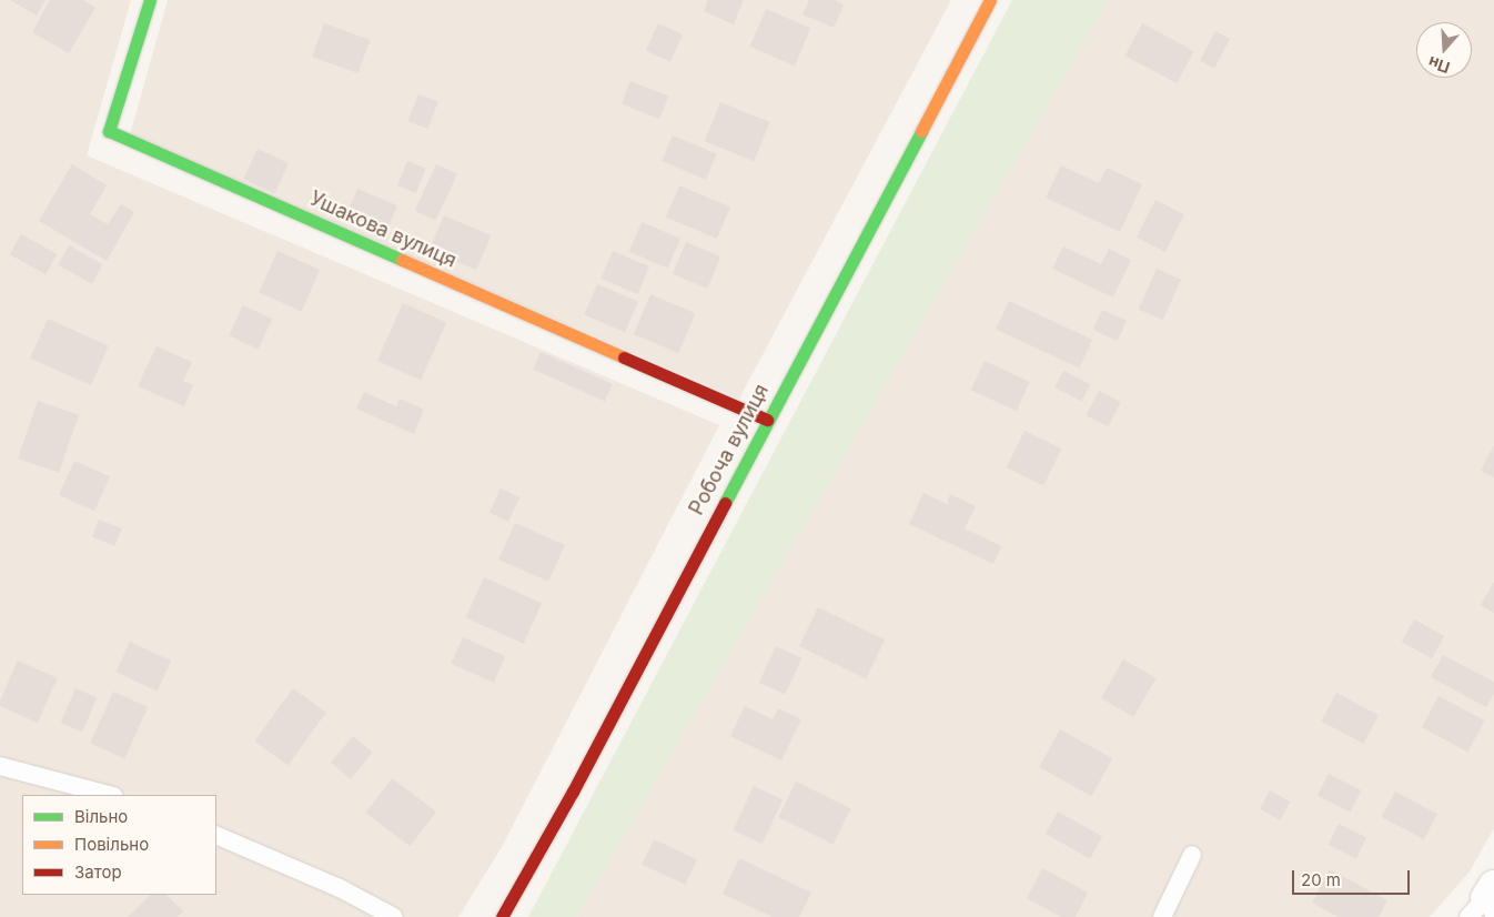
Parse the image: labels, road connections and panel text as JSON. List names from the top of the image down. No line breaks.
{"streets":{"street":["Ушакова вулиця","Робоча вулиця"]},"crossings":[["Ушакова вулиця","Робоча вулиця"]],"legend":["Вільно","Повільно","Затор"],"scale_bar":"20 m","north":"bottom"}
